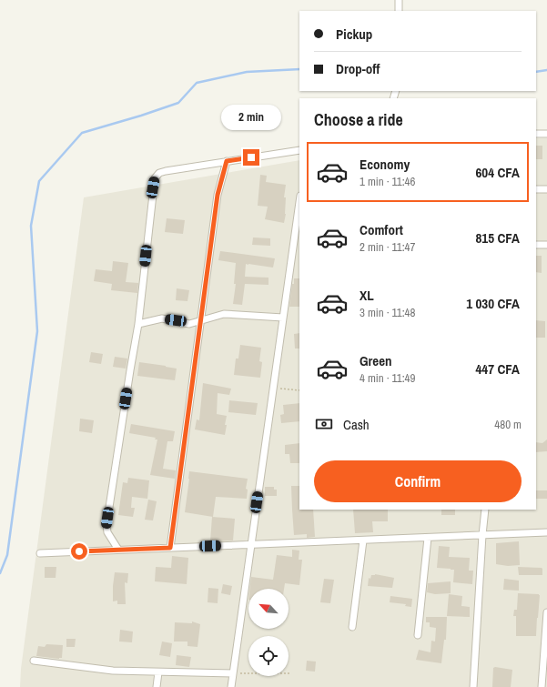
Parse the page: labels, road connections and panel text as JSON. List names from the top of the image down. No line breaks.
{"north":"top left","page":{"banner":["Pickup","Drop-off"],"heading":"Choose a ride","bubble":"2 min","list":[{"name":"Economy","note":"1 min · 11:46","value":"604 CFA"},{"name":"Comfort","note":"2 min · 11:47","value":"815 CFA"},{"name":"XL","note":"3 min · 11:48","value":"1 030 CFA"},{"name":"Green","note":"4 min · 11:49","value":"447 CFA"}],"pay":["Cash","480 m"],"buttons":"Confirm"}}
